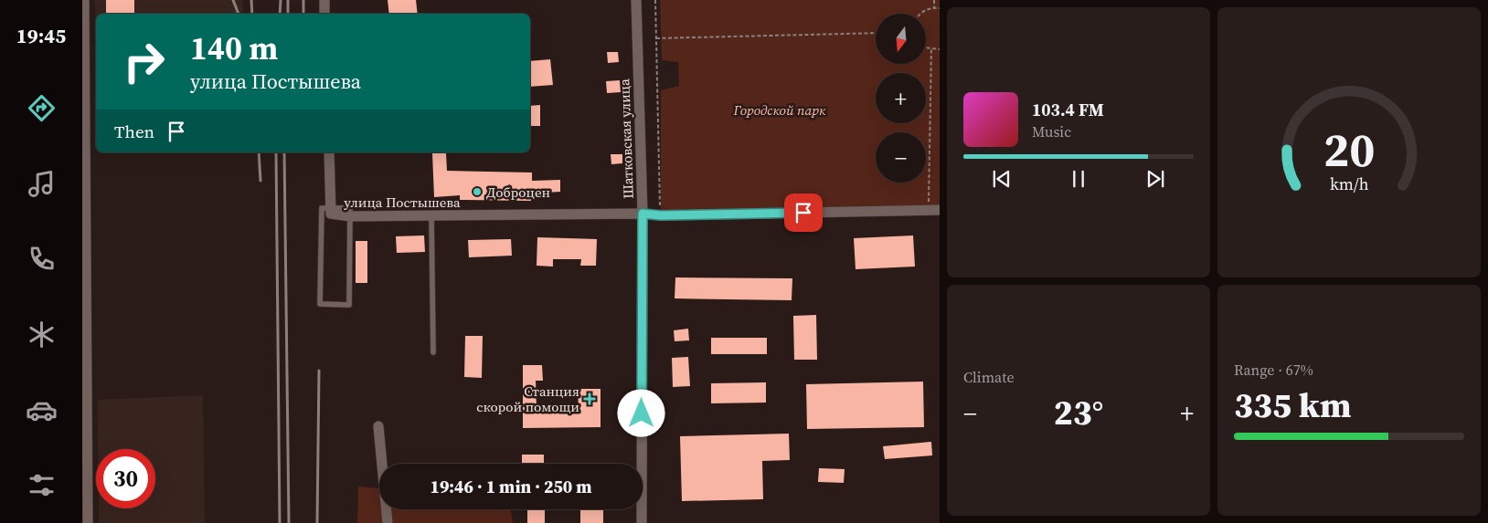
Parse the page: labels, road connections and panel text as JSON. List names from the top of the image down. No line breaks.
{"streets":{"street":["Шатковская улица","улица Постышева"]},"crossings":[["Шатковская улица","улица Постышева"]],"parks":["Городской парк"],"places":{"other":["Доброцен"],"health":["Станция скорой помощи"]},"north":"bottom","page":{"tabs":"19:45","map_buttons":["+","−"],"turn":["140 m","улица Постышева"],"song":["103.4 FM","Music"],"then":"Then","tile":["Climate",["Range · 67%","335 km"]],"heat":["−","23°","+"],"limit":"30","trip":"19:46 · 1 min · 250 m","gauge":["20","km/h"]}}
